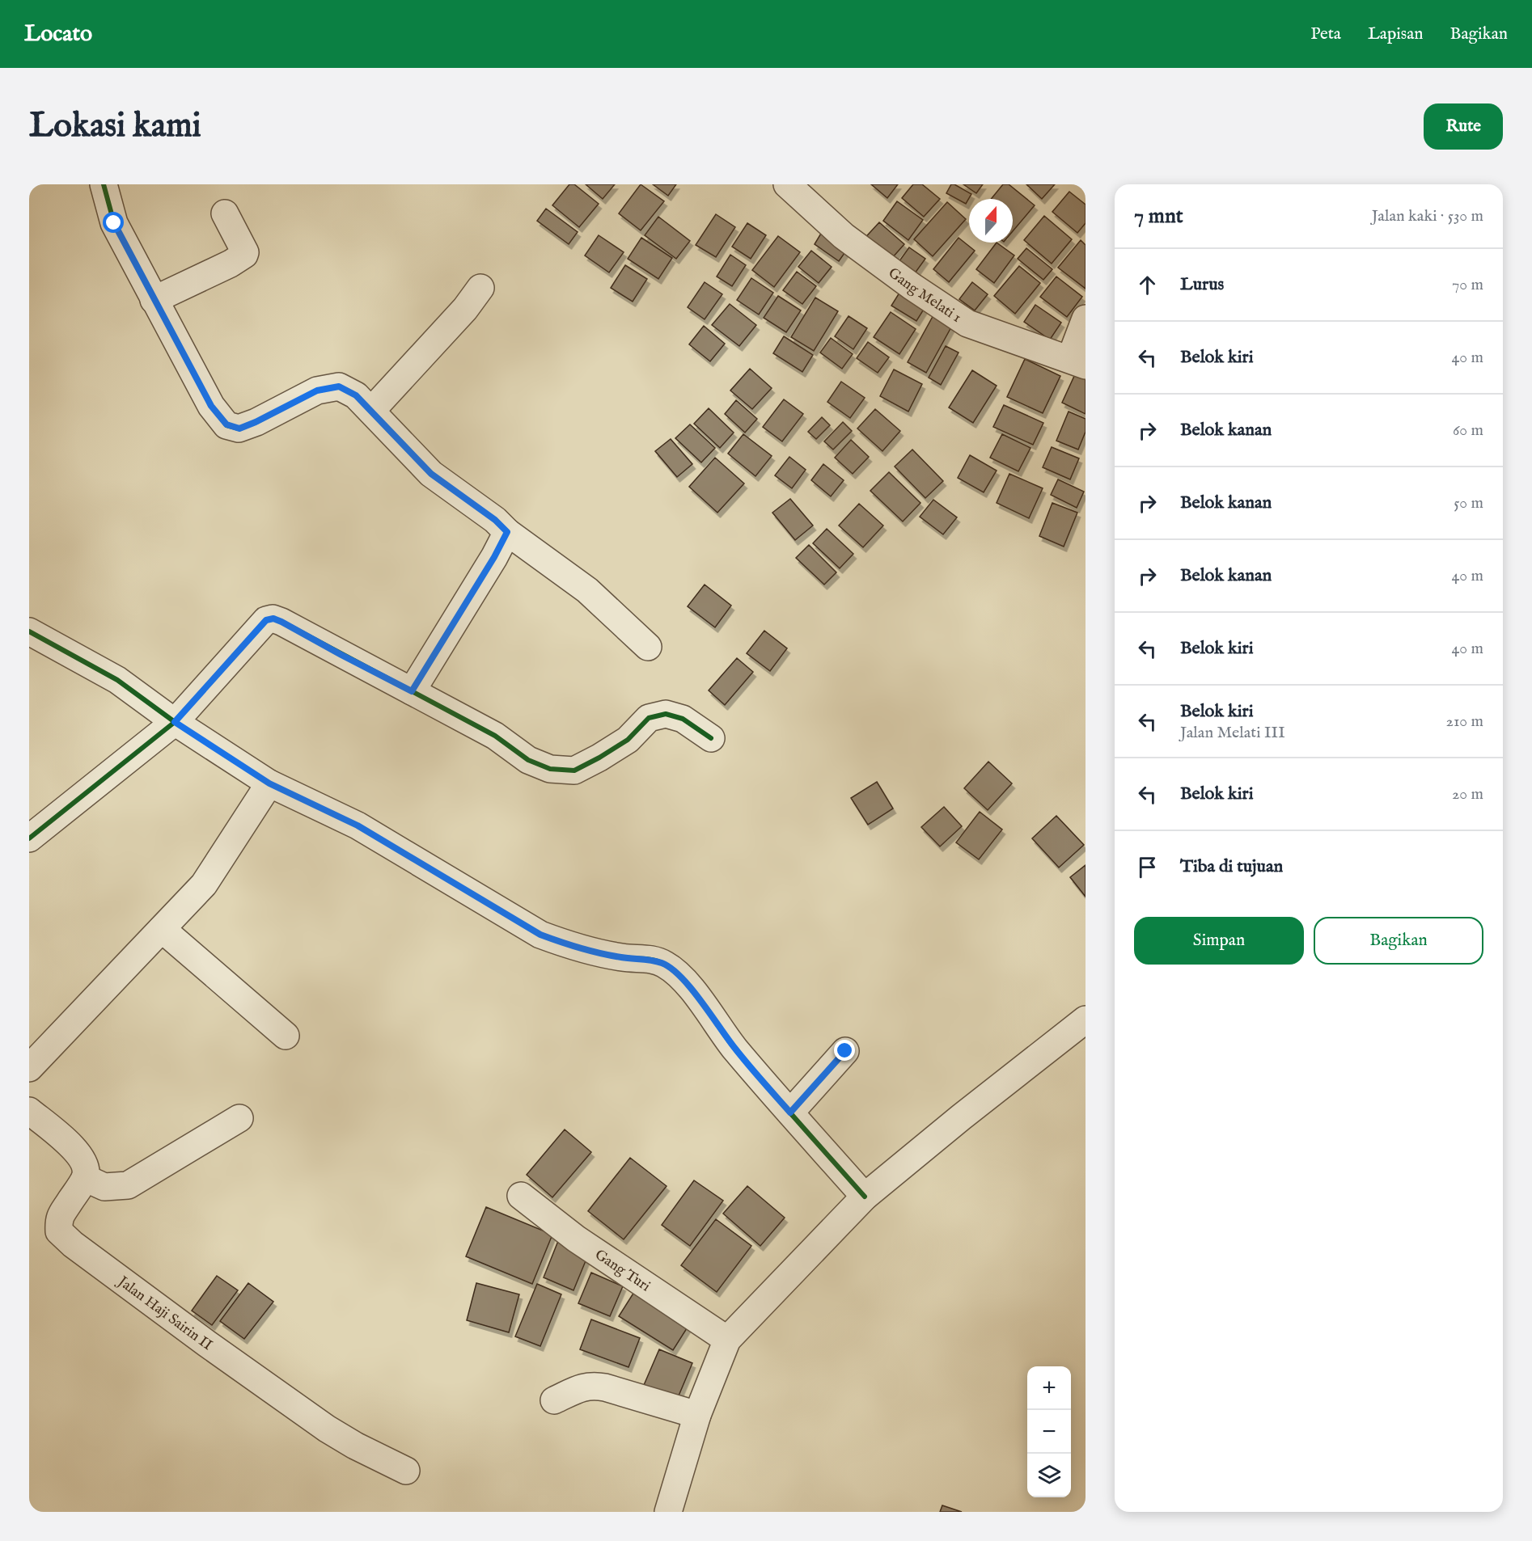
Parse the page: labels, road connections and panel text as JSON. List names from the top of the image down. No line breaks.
{"streets":{"street":["Gang Melati 1","Gang Turi","Jalan Haji Sairin II"]},"north":"top","page":{"header":"Locato","nav":["Peta","Lapisan","Bagikan"],"buttons":["Rute",["Simpan","Bagikan"]],"title":"Lokasi kami","heading":["7 mnt","Jalan kaki · 530 m"],"list":[["Lurus","70 m"],["Belok kiri","40 m"],["Belok kanan","60 m"],["Belok kanan","50 m"],["Belok kanan","40 m"],["Belok kiri","40 m"],["Belok kiri","Jalan Melati III","210 m"],["Belok kiri","20 m"],"Tiba di tujuan"],"map_buttons":["+","−"]}}
